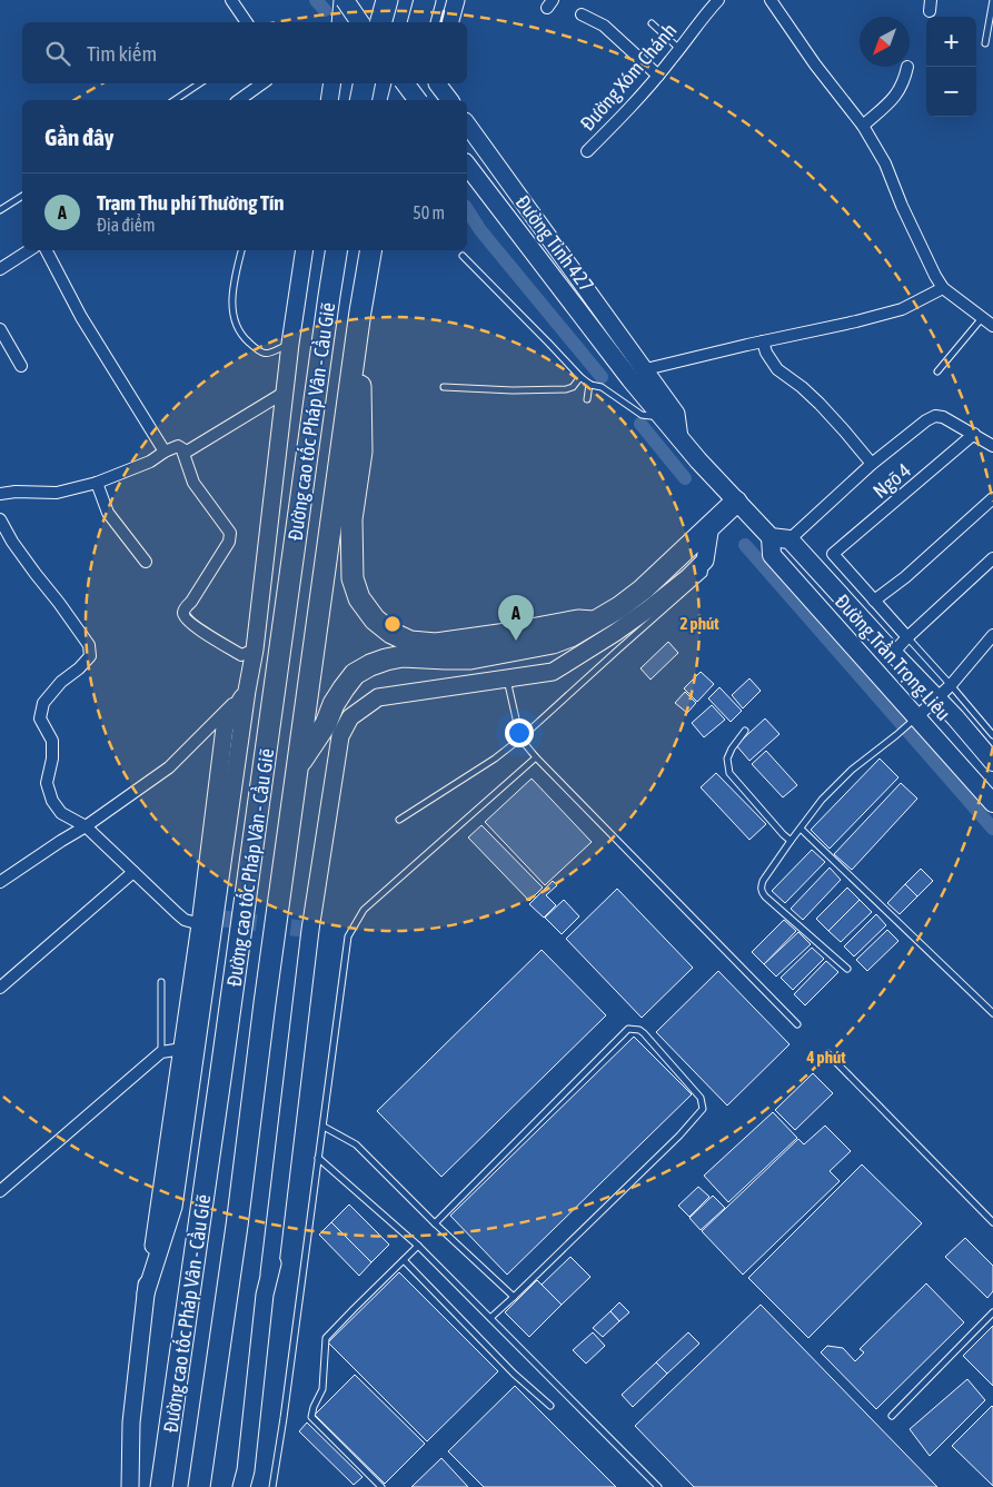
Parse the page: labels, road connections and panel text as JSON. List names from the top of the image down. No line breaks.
{"streets":{"highway":["Đường cao tốc Pháp Vân - Cầu Giẽ"],"main road":["Đường Tỉnh 427","Đường Trần Trọng Liêu"],"street":["Đường Xóm Chánh","Ngõ 4"]},"crossings":[["Đường Tỉnh 427","Đường Trần Trọng Liêu"]],"north":"bottom left","page":{"map_buttons":["+","−"],"search":"Tìm kiếm","heading":"Gần đây","list":[{"mark":"A","name":"Trạm Thu phí Thường Tín","note":"Địa điểm","value":"50 m"}],"pins":"A"},"rings":["2 phút","4 phút"]}
